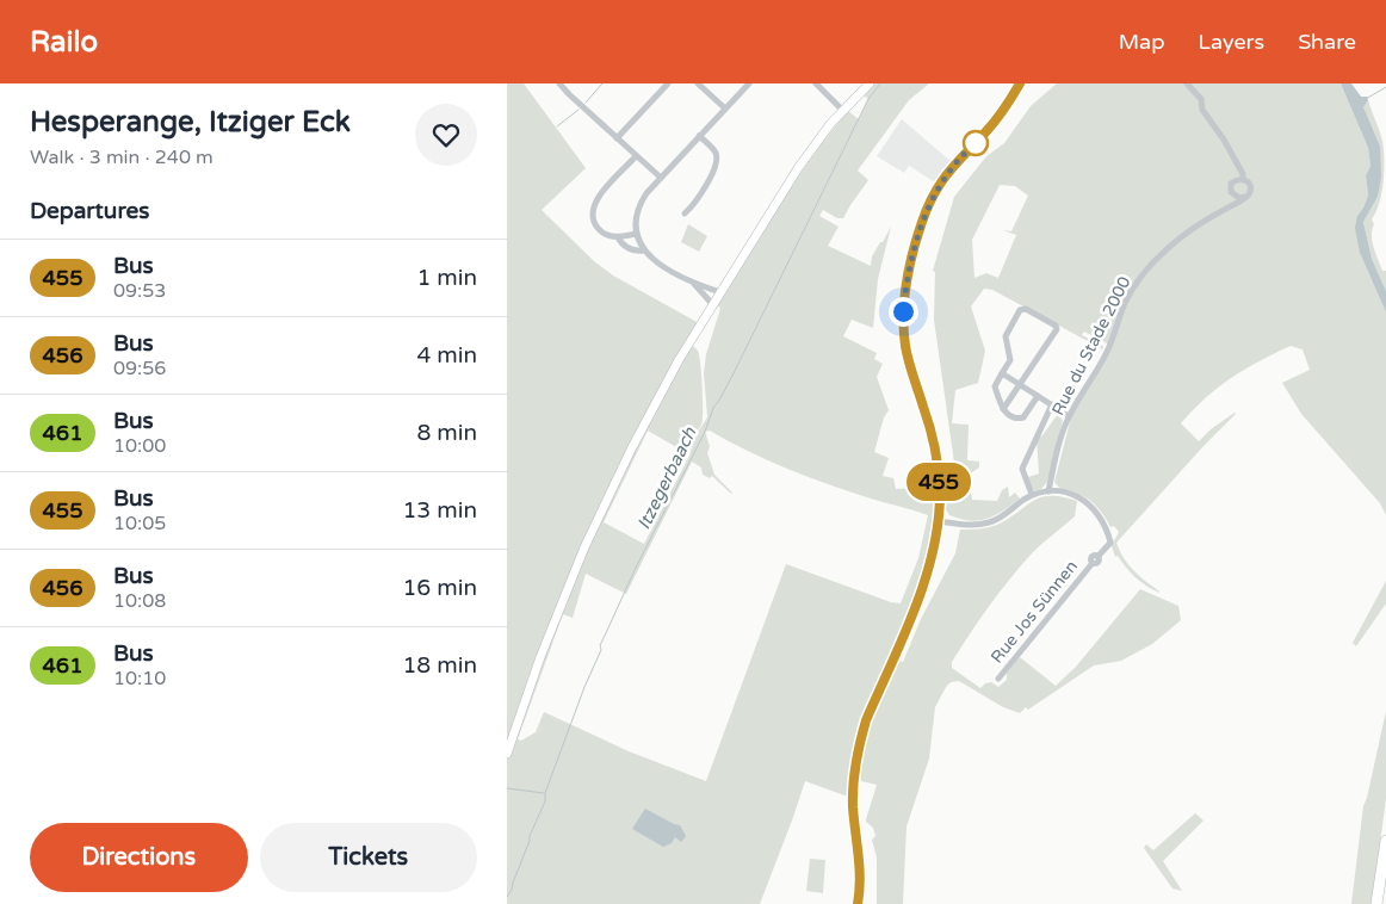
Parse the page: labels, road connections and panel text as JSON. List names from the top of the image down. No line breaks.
{"streets":{"street":["Rue du Stade 2000","Rue Jos Sünnen"]},"crossings":[["Rue du Stade 2000","Rue Jos Sünnen"]],"water":["Itzegerbaach"],"lines":["bus line 455"],"page":{"header":"Railo","nav":["Map","Layers","Share"],"heading":[["Hesperange, Itziger Eck","Walk · 3 min · 240 m"],"Departures"],"on_map":"455","list":[{"mark":"455","name":"Bus","note":"09:53","value":"1 min"},{"mark":"456","name":"Bus","note":"09:56","value":"4 min"},{"mark":"461","name":"Bus","note":"10:00","value":"8 min"},{"mark":"455","name":"Bus","note":"10:05","value":"13 min"},{"mark":"456","name":"Bus","note":"10:08","value":"16 min"},{"mark":"461","name":"Bus","note":"10:10","value":"18 min"}],"buttons":["Directions","Tickets"]}}
